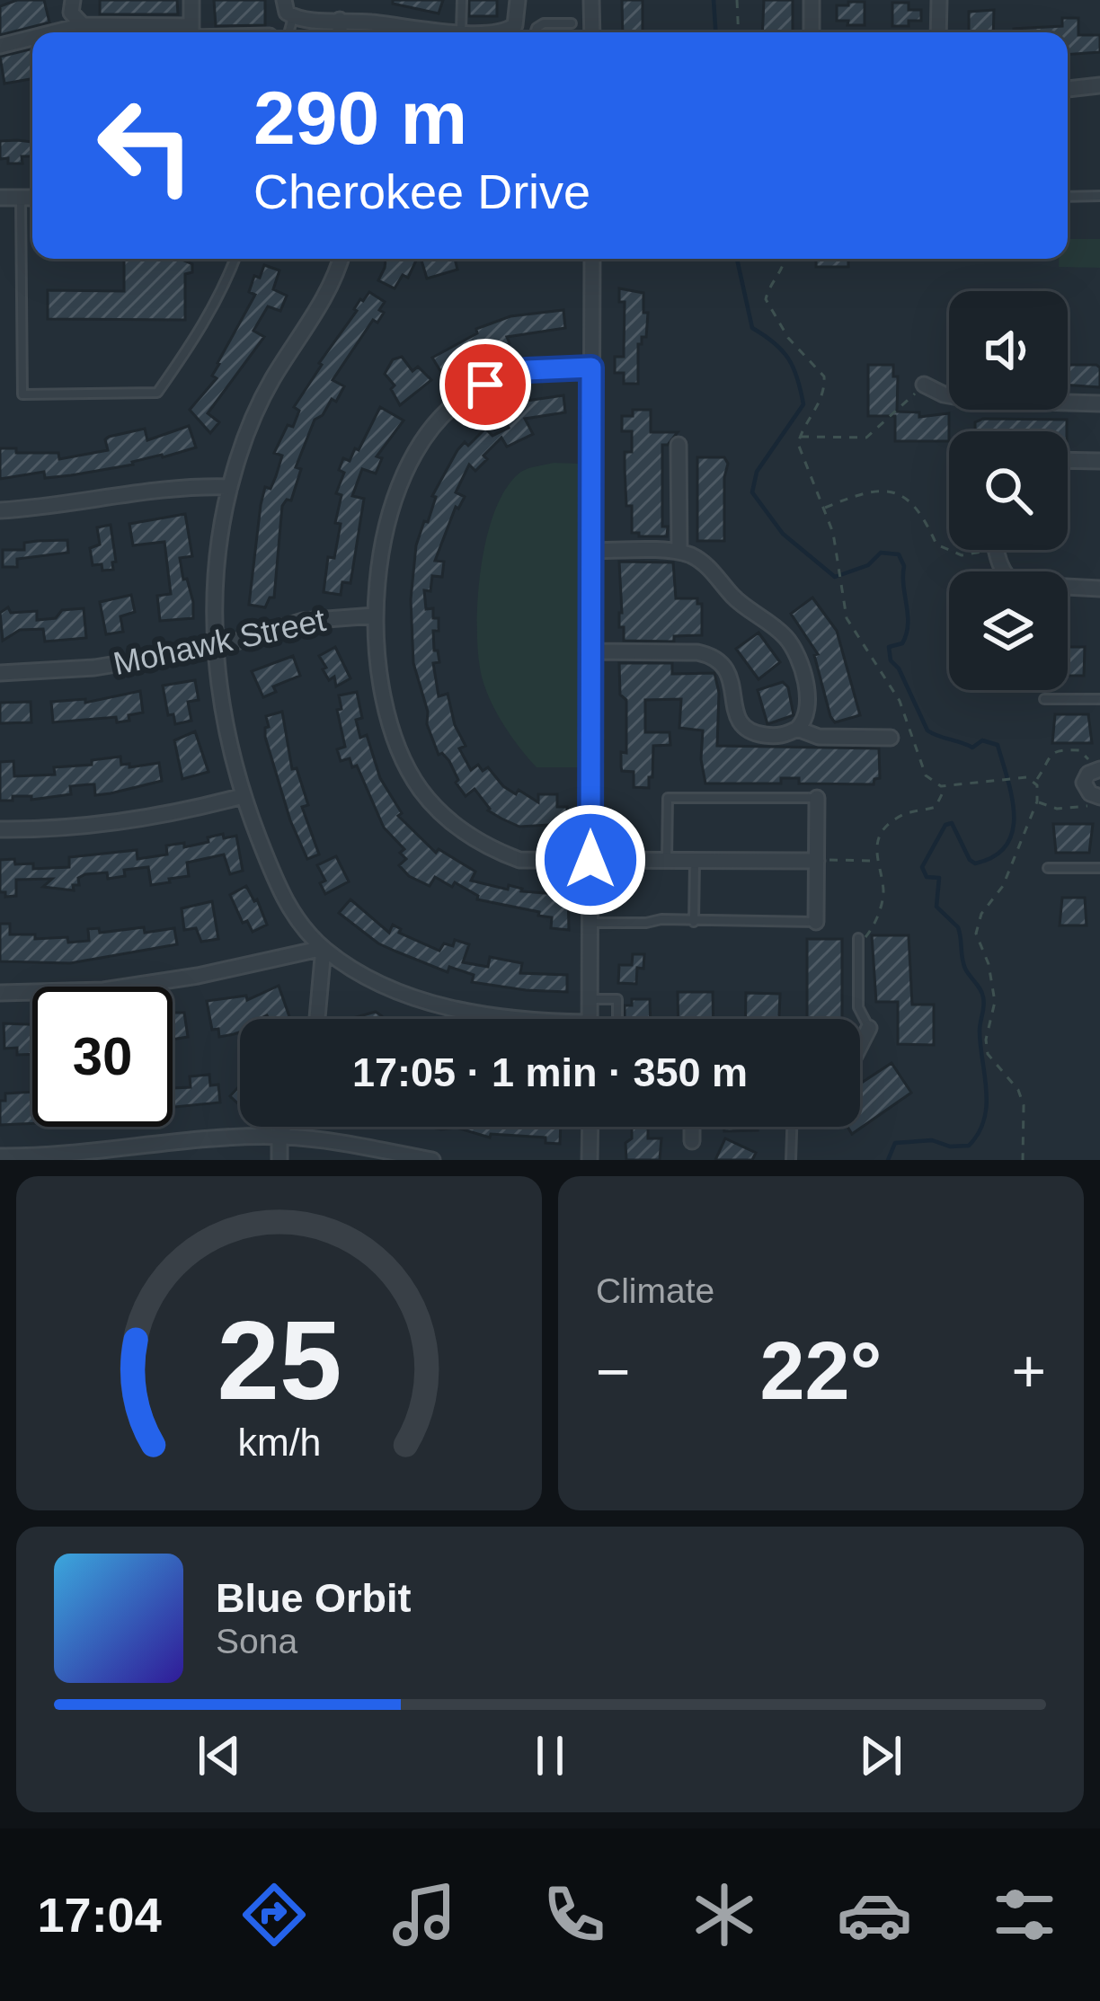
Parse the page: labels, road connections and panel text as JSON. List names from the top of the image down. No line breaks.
{"streets":{"street":["Mohawk Street"]},"page":{"turn":["290 m","Cherokee Drive"],"limit":"30","trip":"17:05 · 1 min · 350 m","tile":"Climate","heat":["−","22°","+"],"song":["Blue Orbit","Sona"],"tabs":"17:04","gauge":["25","km/h"]}}
